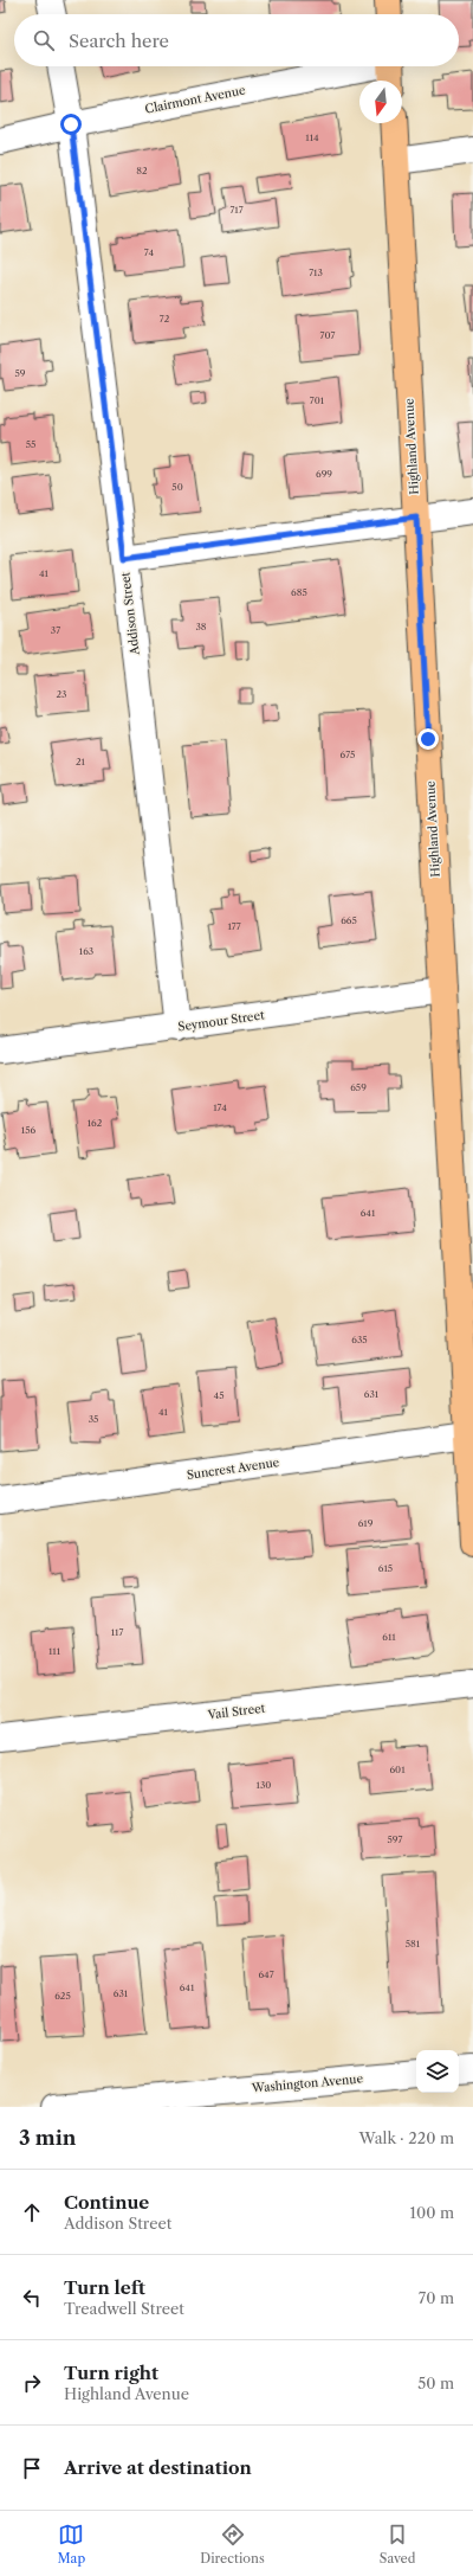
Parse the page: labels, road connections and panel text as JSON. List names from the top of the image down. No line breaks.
{"streets":{"main road":["Highland Avenue"],"street":["Clairmont Avenue","Addison Street","Seymour Street","Suncrest Avenue","Vail Street","Washington Avenue"]},"crossings":[["Clairmont Avenue","Addison Street"],["Highland Avenue","Seymour Street"],["Highland Avenue","Suncrest Avenue"],["Addison Street","Seymour Street"]],"house_numbers":["114","82","717","74","713","72","707","59","701","55","699","50","41","685","38","37","23","675","21","665","177","163","659","174","162","156","641","635","631","45","41","35","619","615","117","611","111","601","130","597","581","647","641","631","625"],"north":"bottom","page":{"search":"Search here","heading":["3 min","Walk · 220 m"],"list":[["Continue","Addison Street","100 m"],["Turn left","Treadwell Street","70 m"],["Turn right","Highland Avenue","50 m"],"Arrive at destination"],"nav":["Map","Directions","Saved"]}}
